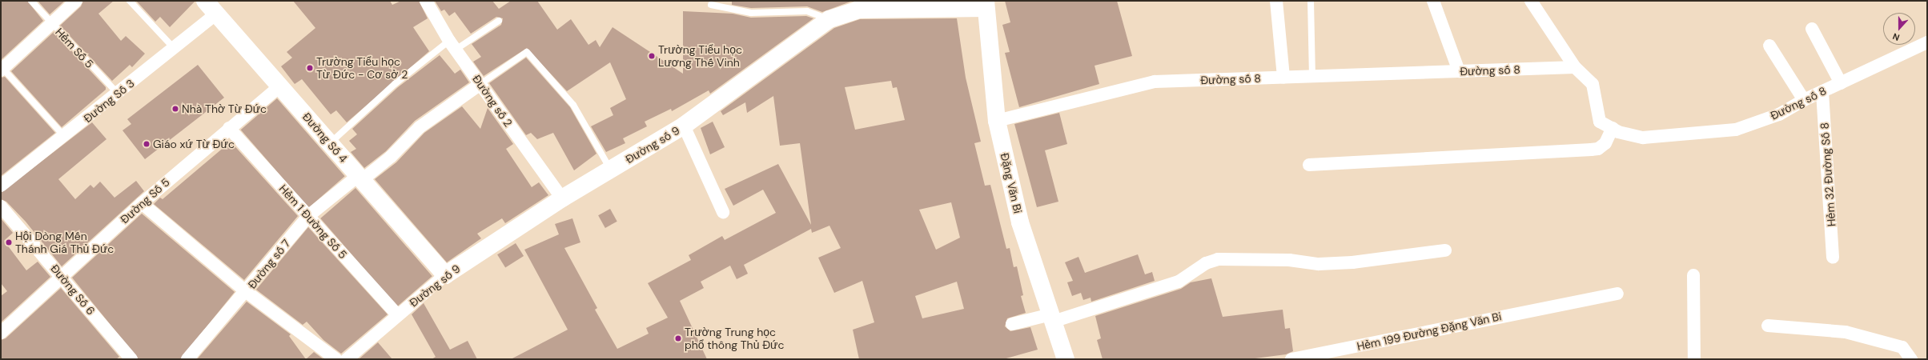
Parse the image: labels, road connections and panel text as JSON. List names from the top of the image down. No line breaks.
{"streets":{"street":["Đường số 8","Đường Số 3","Đường số 2","Đường Số 4","Đường số 9","Hẻm 32 Đường Số 8","Đặng Văn Bi","Đường Số 5","Hẻm 1 Đường Số 5","Đường số 7","Đường Số 6","Hẻm 199 Đường Đặng Văn Bi"],"lane":["Hẻm Số 5"]},"crossings":[["Hẻm Số 5","Đường Số 3"],["Đường số 8","Hẻm 32 Đường Số 8"],["Đường số 8","Đặng Văn Bi"],["Đường Số 3","Đường Số 4"],["Đường số 2","Đường số 9"],["Đường số 2","Đường số 7"],["Đường Số 4","Đường số 9"],["Đường Số 4","Đường Số 5"],["Đường Số 4","Đường số 7"],["Đường số 9","Đặng Văn Bi"],["Đường số 9","Hẻm 1 Đường Số 5"],["Đường Số 5","Hẻm 1 Đường Số 5"],["Đường Số 5","Đường Số 6"],["Hẻm 1 Đường Số 5","Đường số 7"]],"places":["Trường Tiểu học Lương Thế Vinh","Trường Tiểu học Từ Đức - Cơ sở 2","Nhà Thờ Từ Đức","Giáo xứ Từ Đức","Hội Dòng Mến Thánh Giá Thủ Đức","Trường Trung học phổ thông Thủ Đức"],"north":"bottom"}
